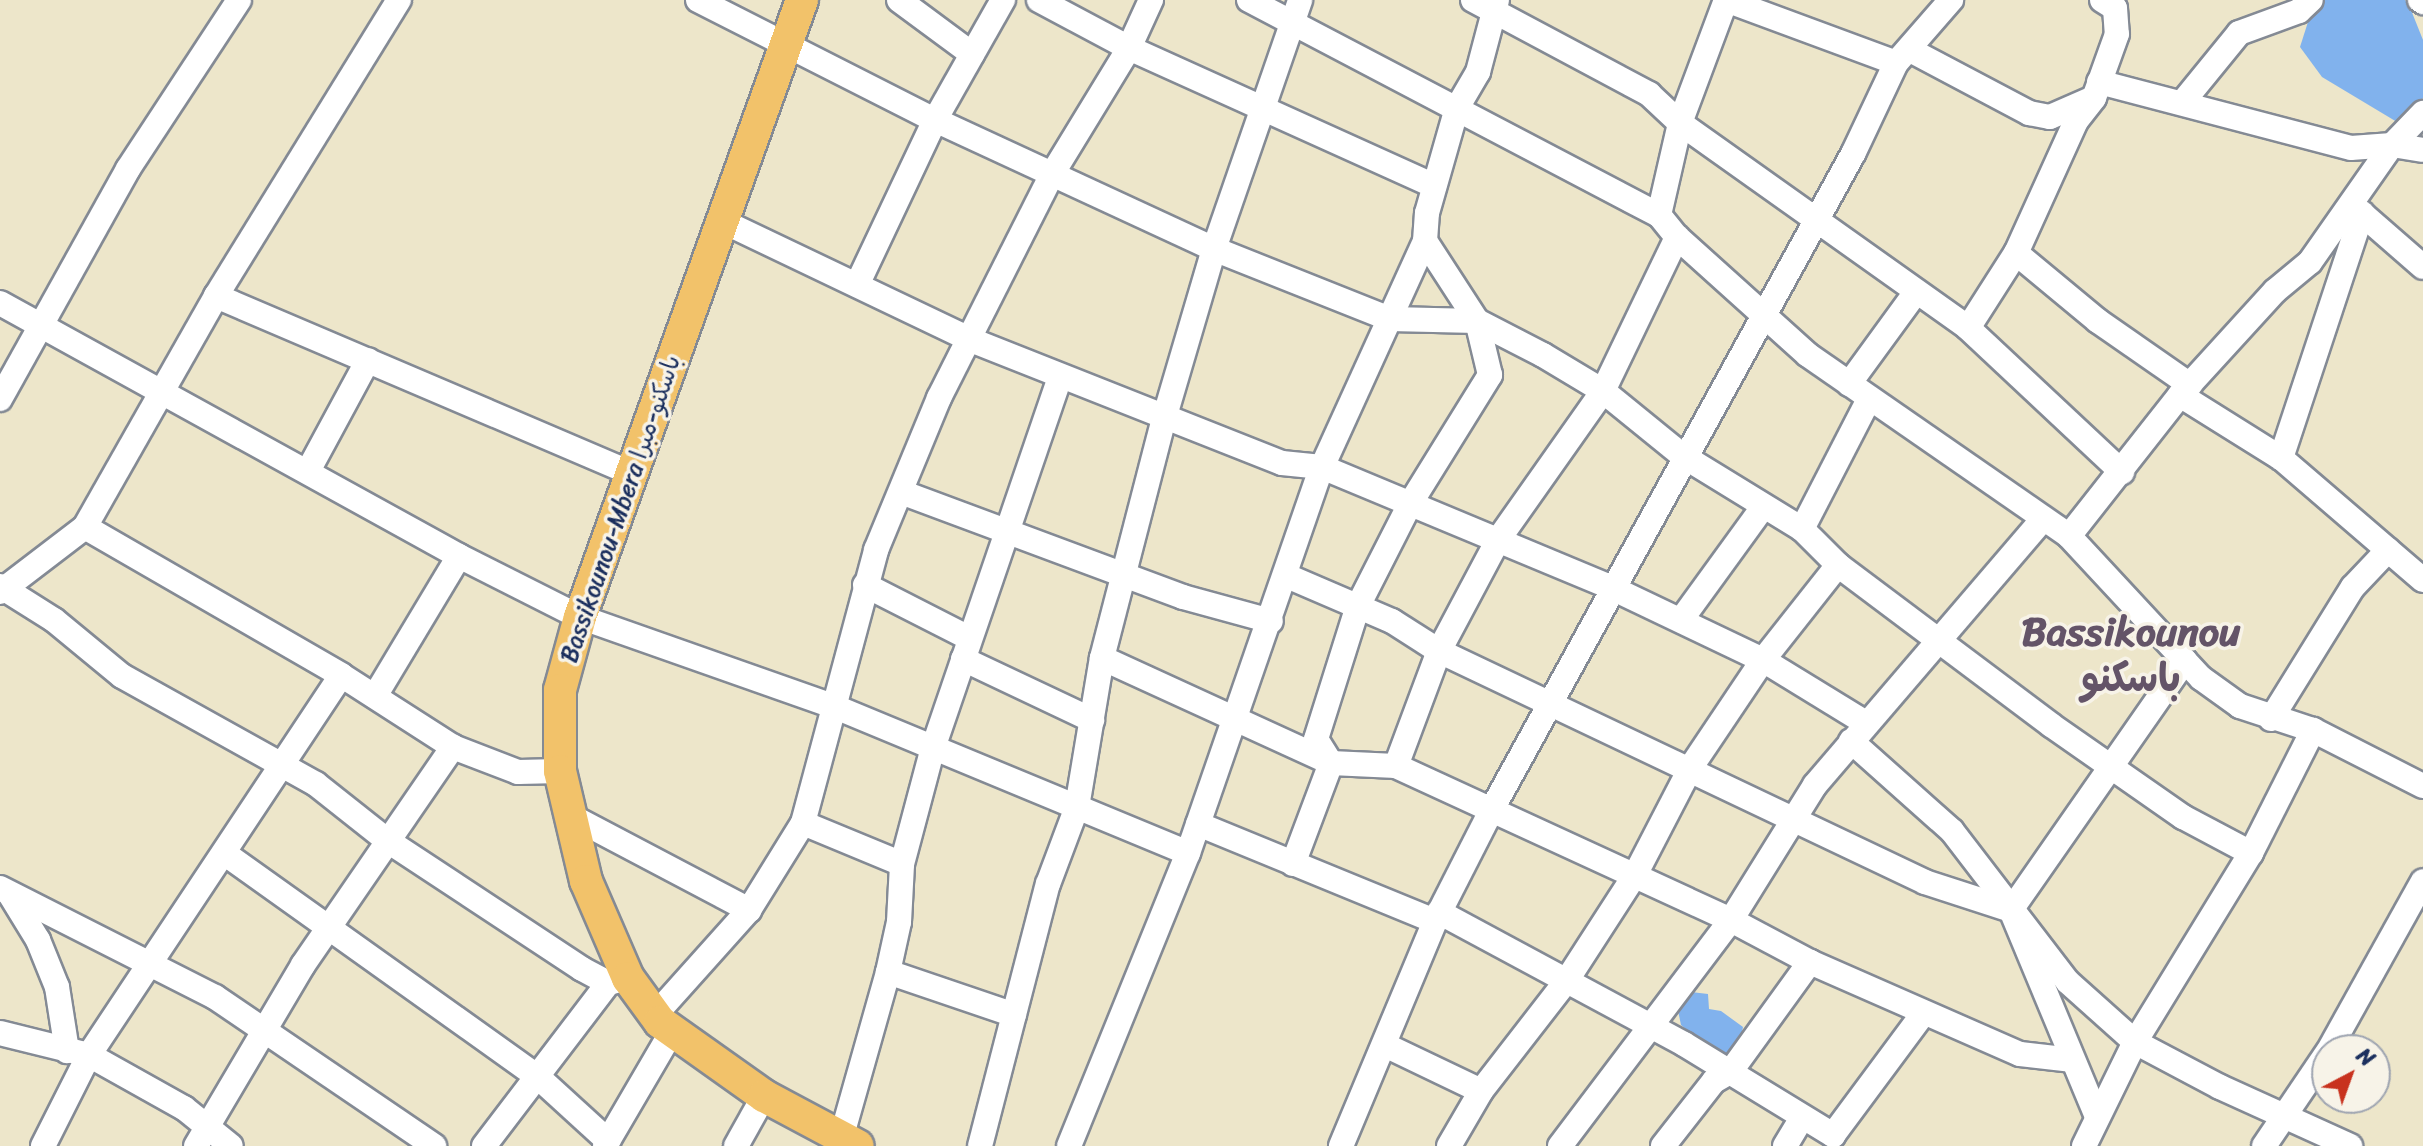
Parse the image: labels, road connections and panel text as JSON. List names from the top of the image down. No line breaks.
{"streets":{"main road":["Bassikounou-Mbera باسكنو-مبرا"]},"districts":["Bassikounou باسكنو"],"north":"top right"}
